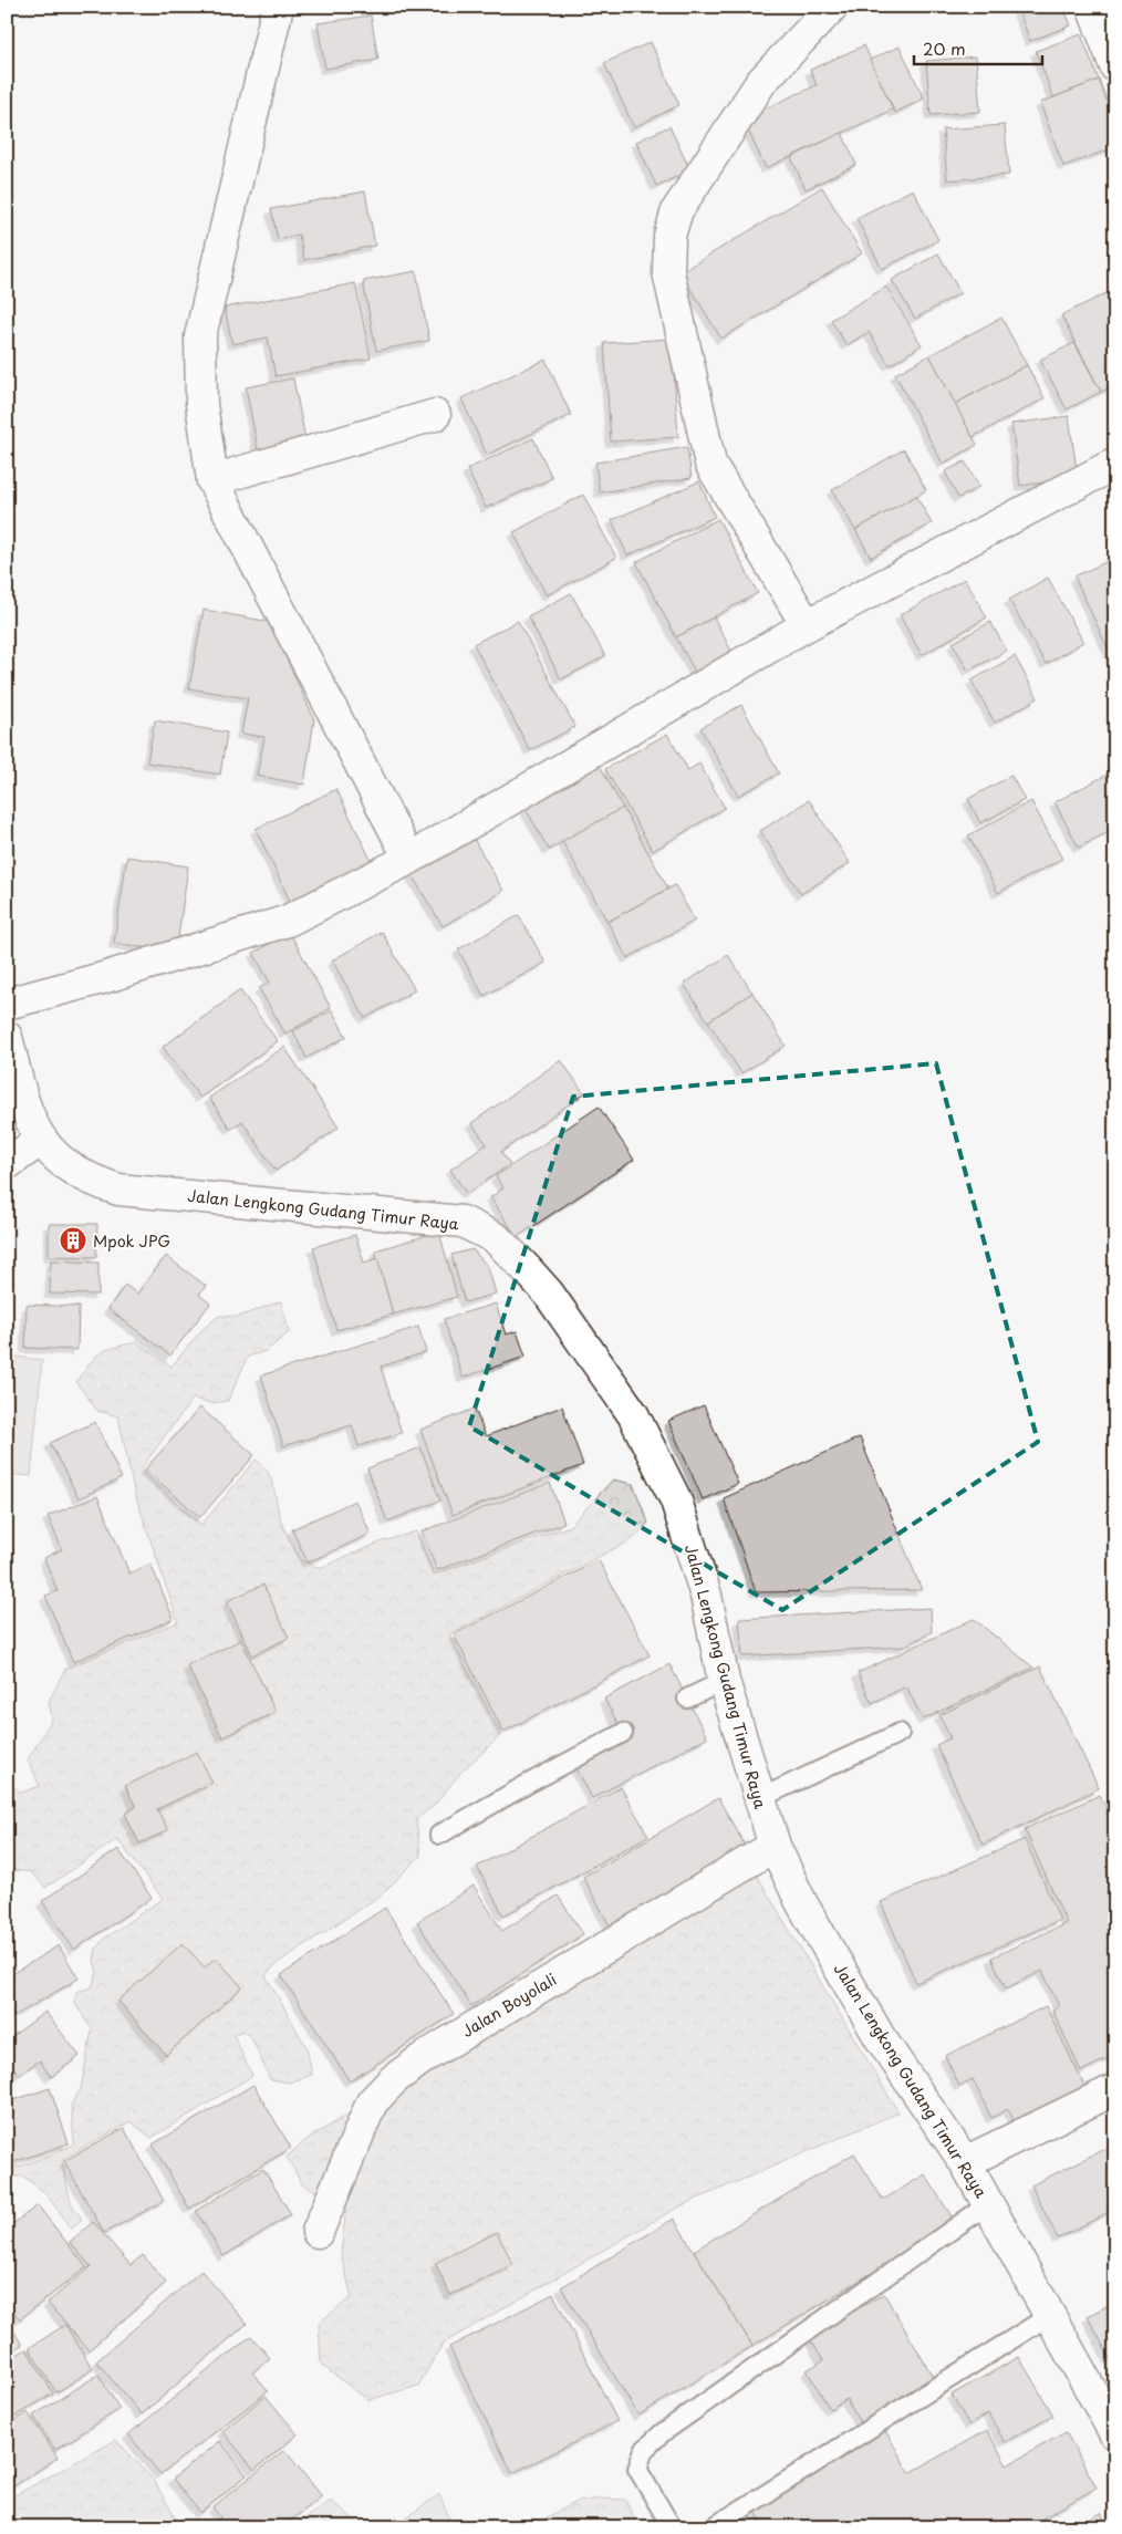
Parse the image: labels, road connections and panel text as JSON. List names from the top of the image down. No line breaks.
{"streets":{"street":["Jalan Lengkong Gudang Timur Raya","Jalan Boyolali"]},"crossings":[["Jalan Lengkong Gudang Timur Raya","Jalan Boyolali"]],"places":{"building":["Mpok JPG"]},"scale_bar":"20 m"}
